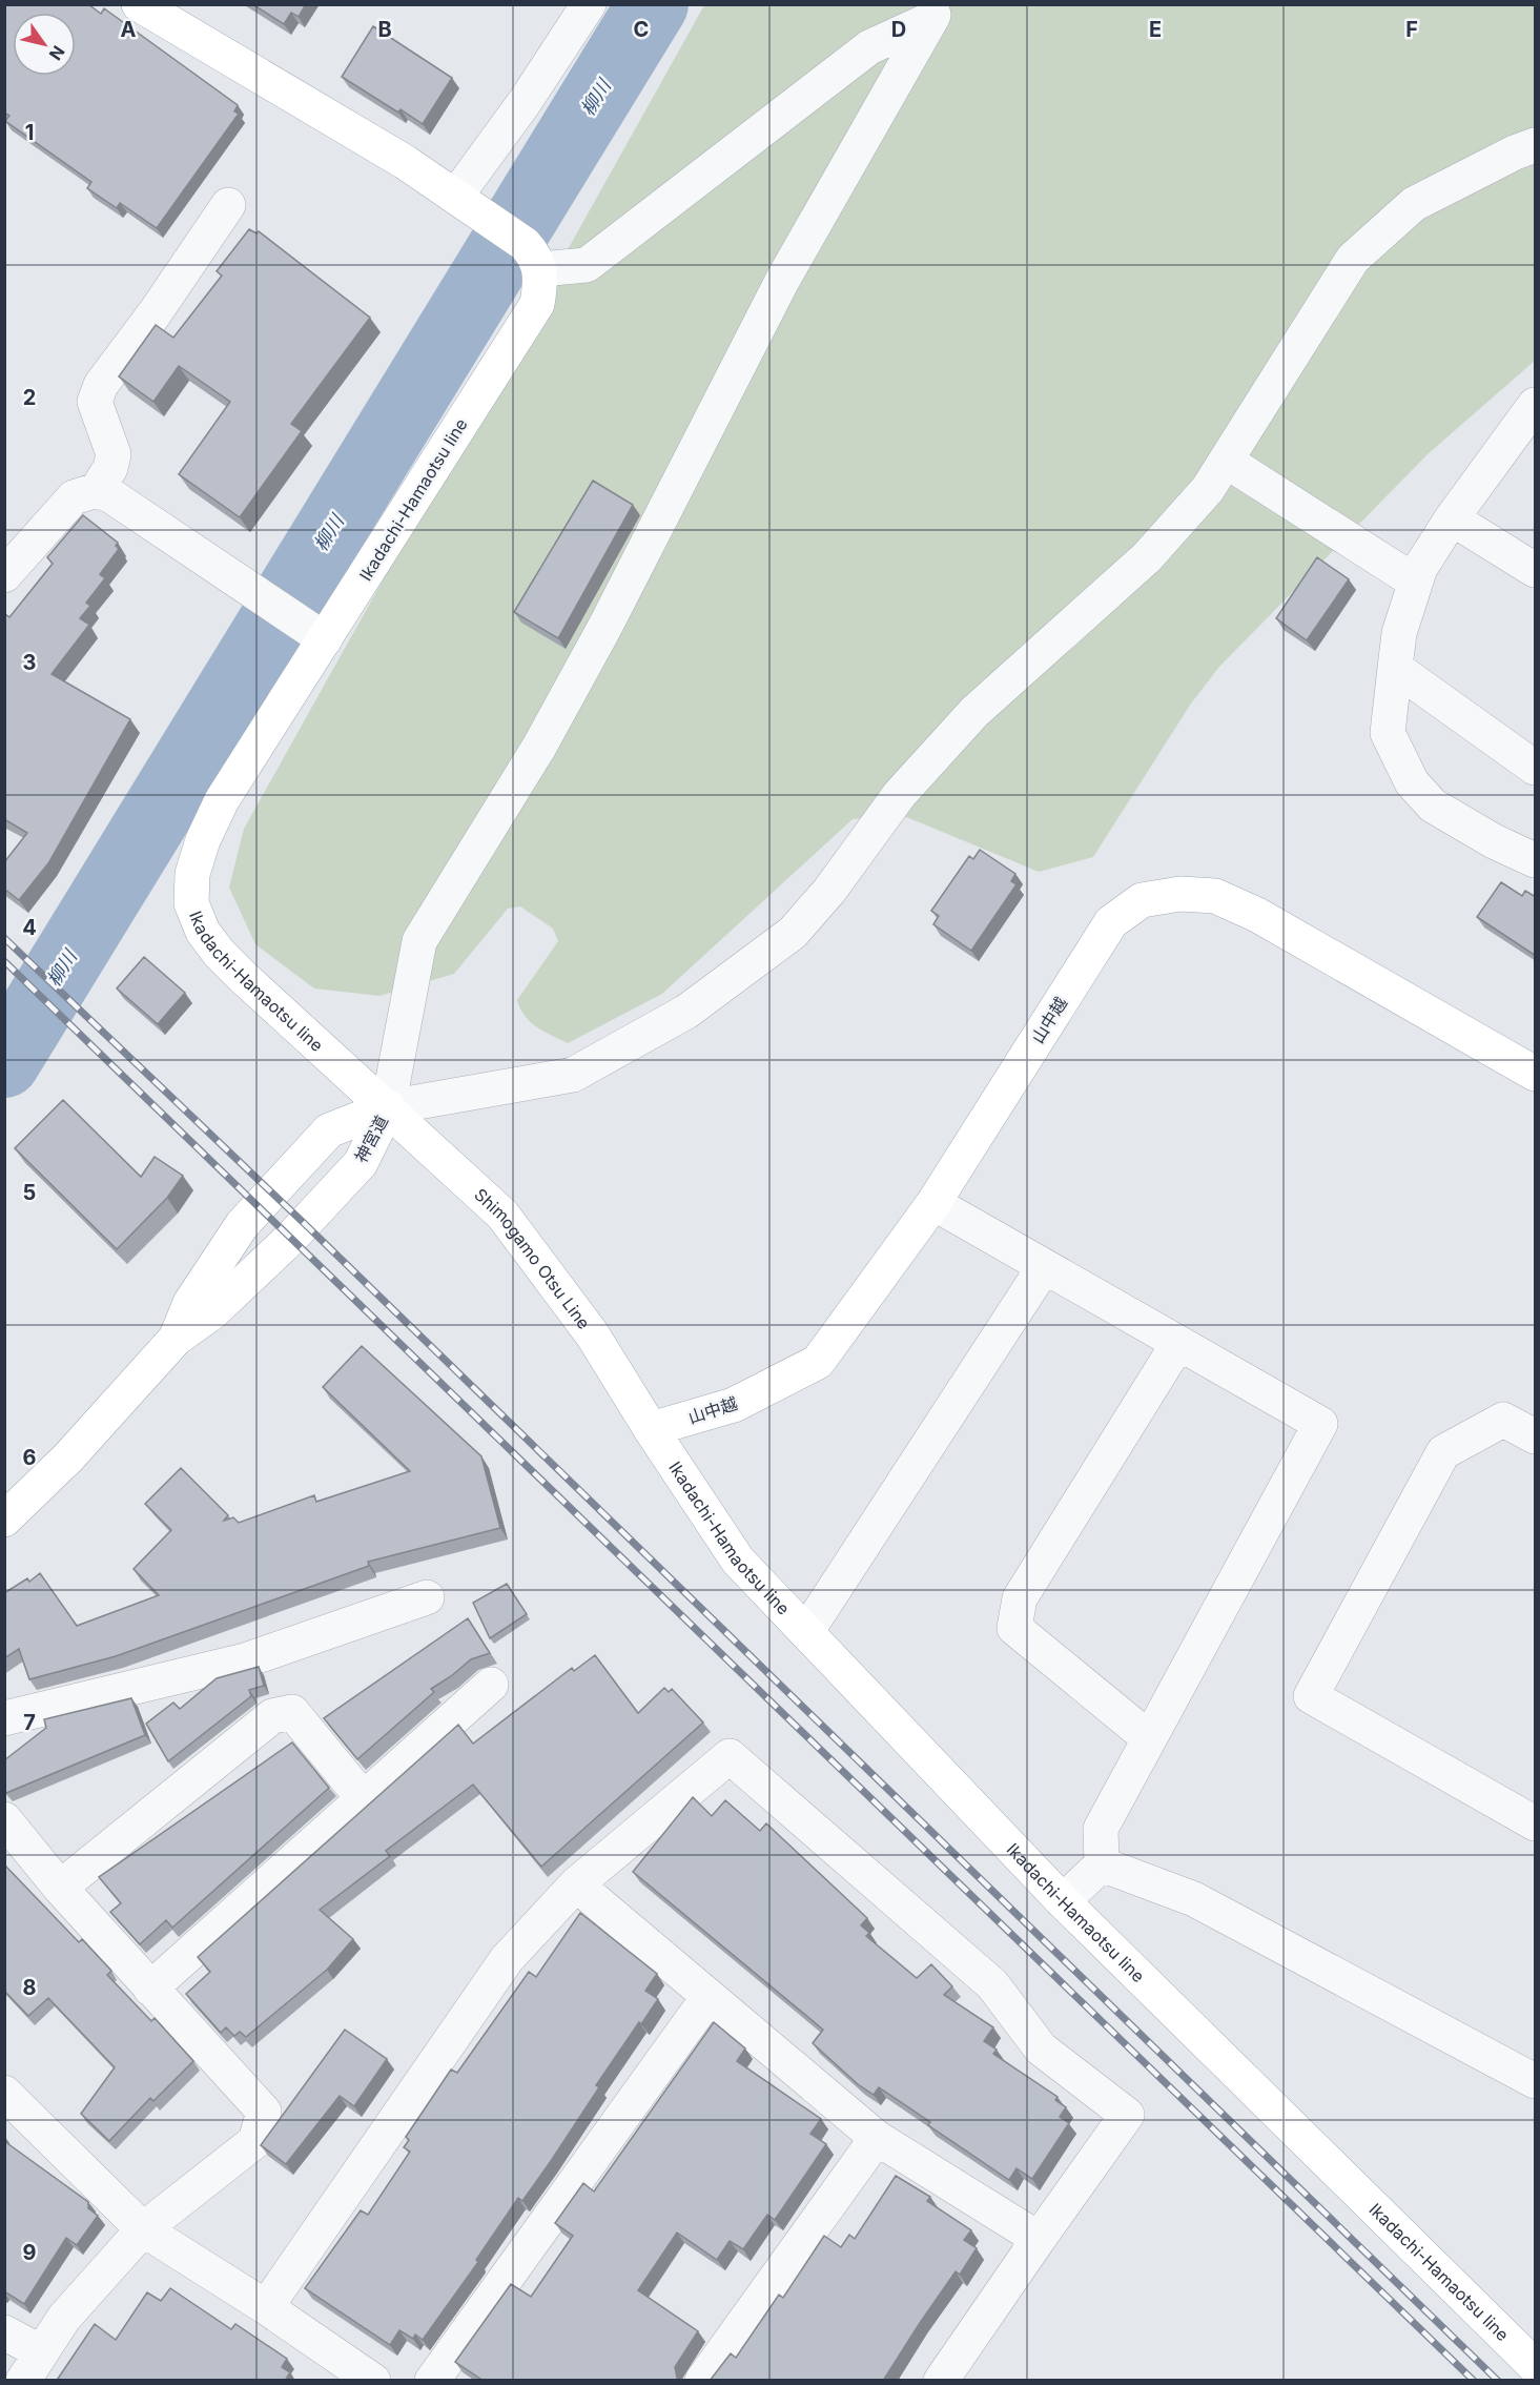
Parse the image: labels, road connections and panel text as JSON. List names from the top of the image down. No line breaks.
{"streets":{"main road":["Ikadachi-Hamaotsu line","山中越","神宮道","Shimogamo Otsu Line"]},"crossings":[["Ikadachi-Hamaotsu line","山中越"],["Ikadachi-Hamaotsu line","神宮道"],["Ikadachi-Hamaotsu line","Shimogamo Otsu Line"],["山中越","Shimogamo Otsu Line"],["神宮道","Shimogamo Otsu Line"]],"water":["柳川"],"north":"bottom right","grid":{"columns":["A","B","C","D","E","F"],"rows":["1","2","3","4","5","6","7","8","9"]}}
